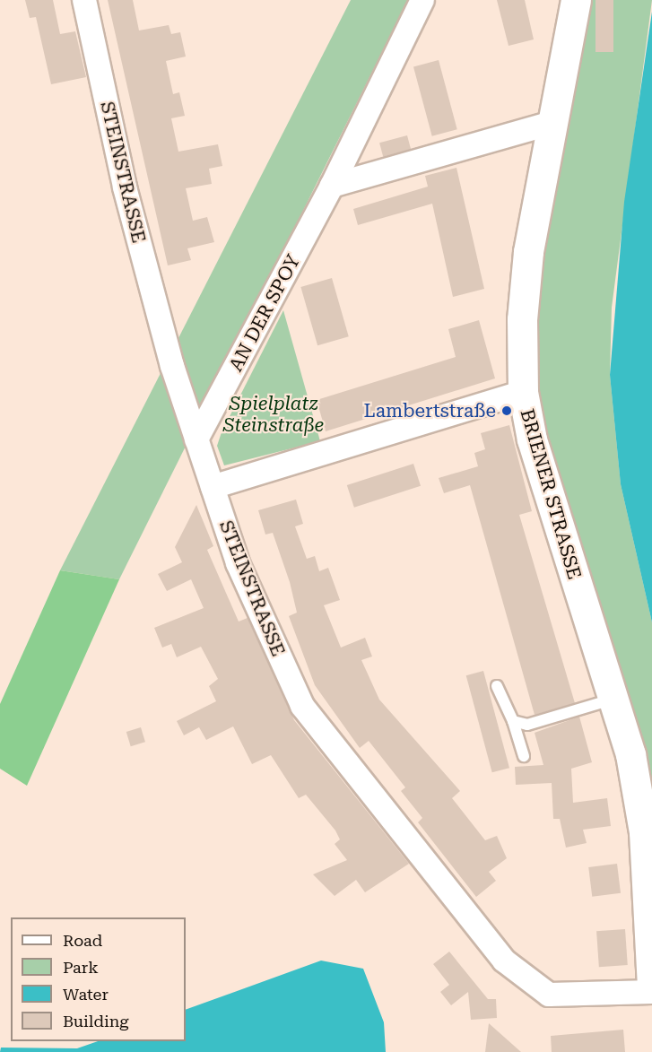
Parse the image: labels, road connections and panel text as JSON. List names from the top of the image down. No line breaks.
{"streets":{"street":["STEINSTRASSE","AN DER SPOY","BRIENER STRASSE"]},"crossings":[["STEINSTRASSE","AN DER SPOY"]],"parks":["Spielplatz Steinstraße"],"places":["Lambertstraße"],"legend":["Road","Park","Water","Building"]}
